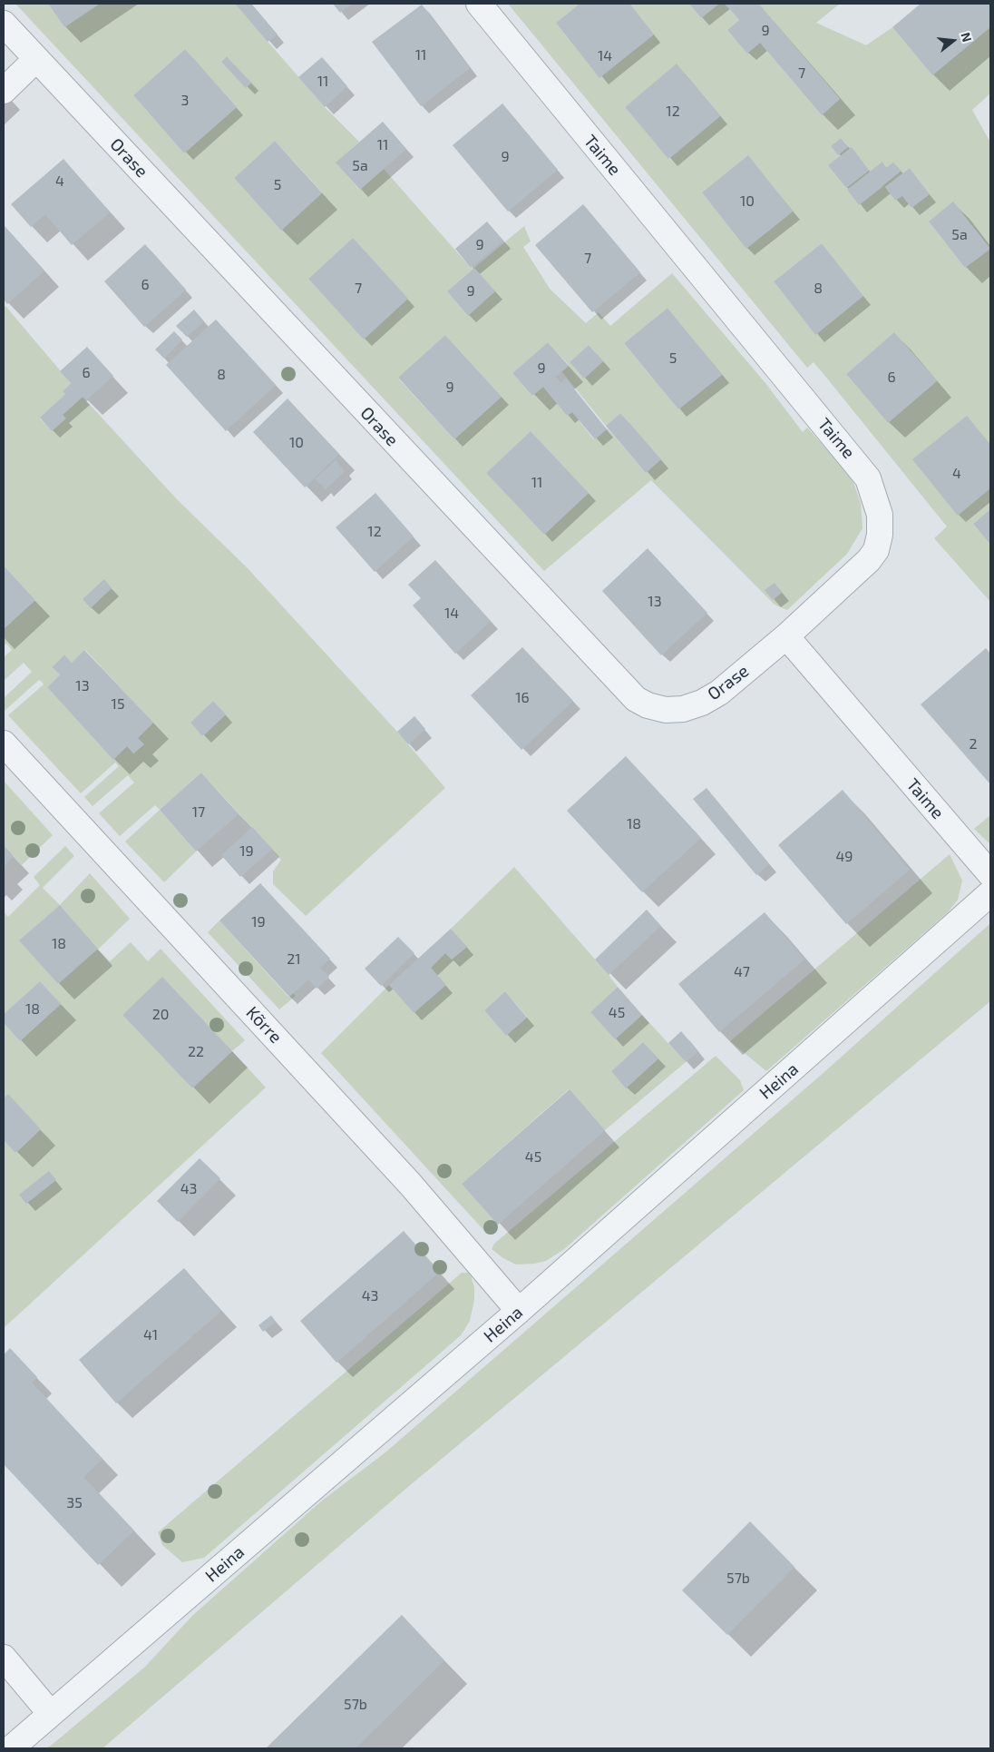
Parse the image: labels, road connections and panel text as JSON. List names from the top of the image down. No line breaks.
{"streets":{"street":["Taime","Orase","Kõrre","Heina"]},"crossings":[["Taime","Orase"],["Kõrre","Heina"]],"house_numbers":["9","11","14","7","11","3","12","11","9","5a","4","5","10","5a","9","7","6","7","8","9","5","9","6","8","6","9","10","4","11","12","13","14","13","16","15","2","17","18","19","49","19","18","21","47","18","45","20","22","45","43","43","41","35","57b","57b"],"north":"right"}
